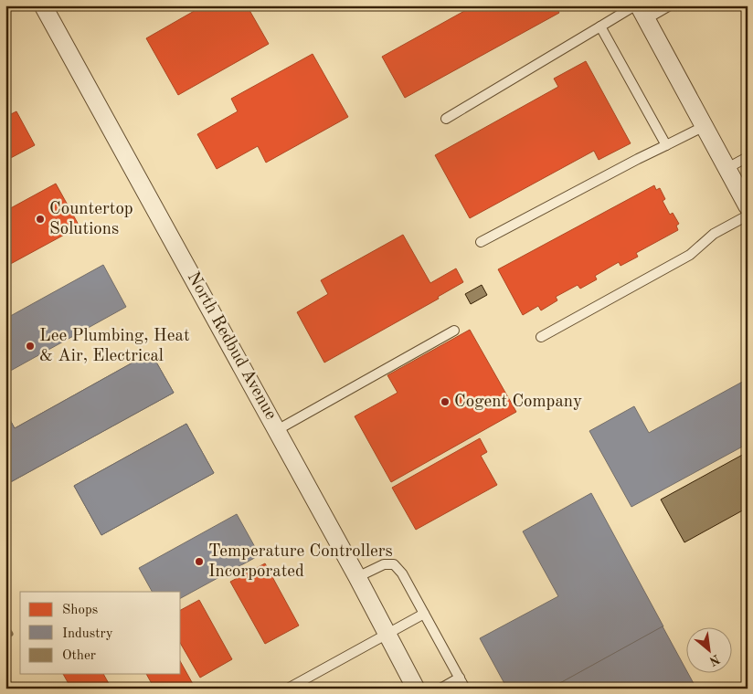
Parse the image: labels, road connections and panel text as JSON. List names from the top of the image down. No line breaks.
{"streets":{"street":["North Redbud Avenue"]},"places":["Countertop Solutions","Lee Plumbing, Heat & Air, Electrical","Cogent Company","Temperature Controllers Incorporated"],"legend":["Shops","Industry","Other"],"north":"bottom right"}
